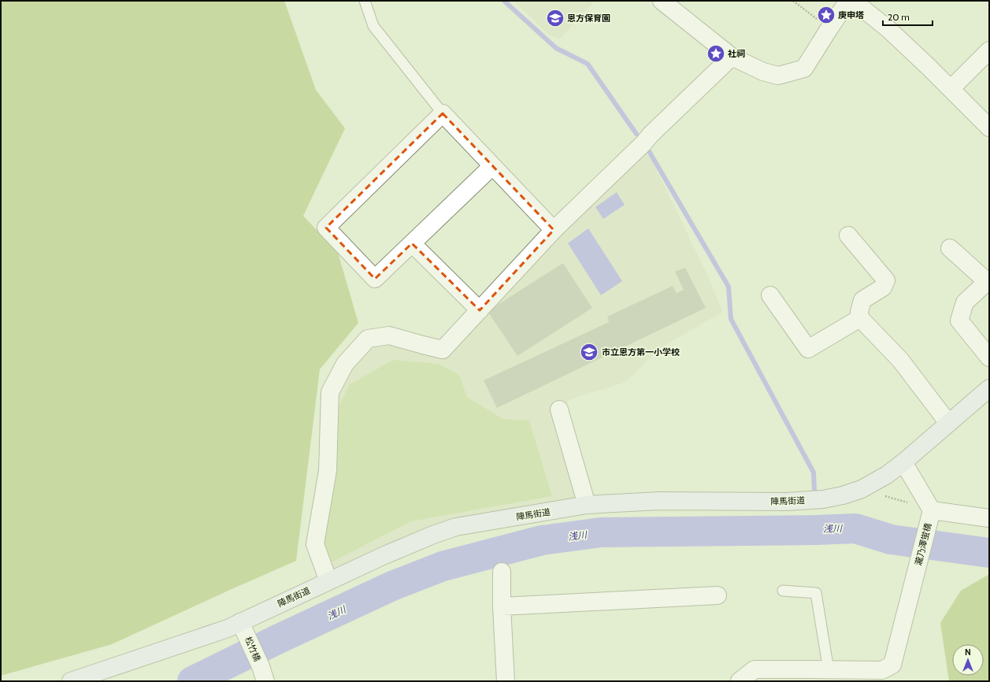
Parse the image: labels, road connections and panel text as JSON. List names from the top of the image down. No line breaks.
{"streets":{"main road":["陣馬街道"],"street":["瀧乃澤蛍橋","松竹橋"]},"crossings":[["陣馬街道","松竹橋"]],"water":["浅川"],"places":{"place":["庚申塔","社祠"],"school or university":["恩方保育園","市立恩方第一小学校"]},"scale_bar":"20 m","north":"top"}
